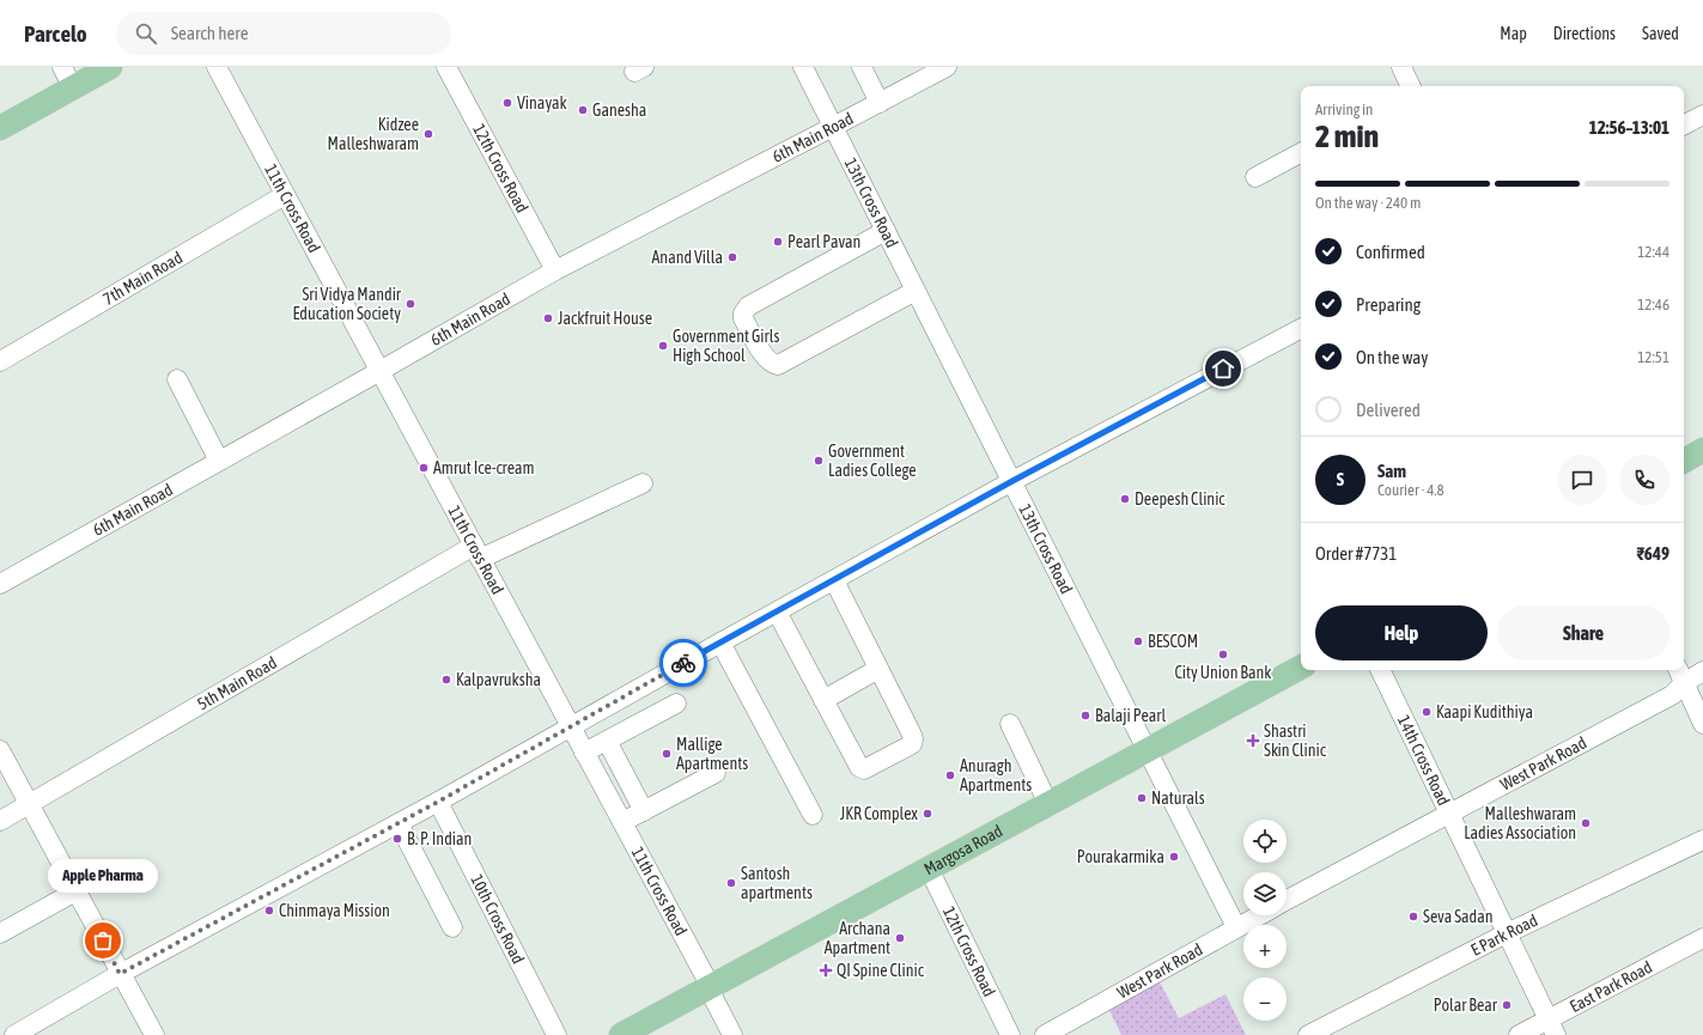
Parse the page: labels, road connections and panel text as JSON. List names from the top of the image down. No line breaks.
{"streets":{"main road":["Margosa Road"],"street":["6th Main Road","12th Cross Road","13th Cross Road","11th Cross Road","7th Main Road","5th Main Road","14th Cross Road","West Park Road","10th Cross Road","E Park Road","East Park Road"]},"crossings":[["6th Main Road","12th Cross Road"],["6th Main Road","13th Cross Road"],["6th Main Road","11th Cross Road"],["12th Cross Road","Margosa Road"],["13th Cross Road","West Park Road"],["13th Cross Road","Margosa Road"],["11th Cross Road","7th Main Road"],["11th Cross Road","5th Main Road"],["11th Cross Road","Margosa Road"],["14th Cross Road","West Park Road"],["14th Cross Road","E Park Road"],["14th Cross Road","East Park Road"]],"places":{"other":["Vinayak","Ganesha","Kidzee Malleshwaram","Pearl Pavan","Anand Villa","Sri Vidya Mandir Education Society","Jackfruit House","Government Girls High School","Government Ladies College","Amrut Ice-cream","Deepesh Clinic","BESCOM","City Union Bank","Kalpavruksha","Kaapi Kudithiya","Balaji Pearl","Mallige Apartments","Anuragh Apartments","Naturals","JKR Complex","Malleshwaram Ladies Association","B. P. Indian","Pourakarmika","Santosh apartments","Chinmaya Mission","Seva Sadan","Archana Apartment","Apple Pharma","Polar Bear"],"health":["Shastri Skin Clinic","QI Spine Clinic"]},"page":{"header":"Parcelo","search":"Search here","nav":["Map","Directions","Saved"],"heading":["2 min","Arriving in","12:56–13:01"],"panel":["Sam","Courier · 4.8","Order #7731","₹649"],"bar":"On the way · 240 m","list":[["Confirmed","12:44"],["Preparing","12:46"],["On the way","12:51"],"Delivered"],"round":"S","buttons":["Help","Share"],"map_buttons":["+","−"],"bubble":"Apple Pharma"}}
